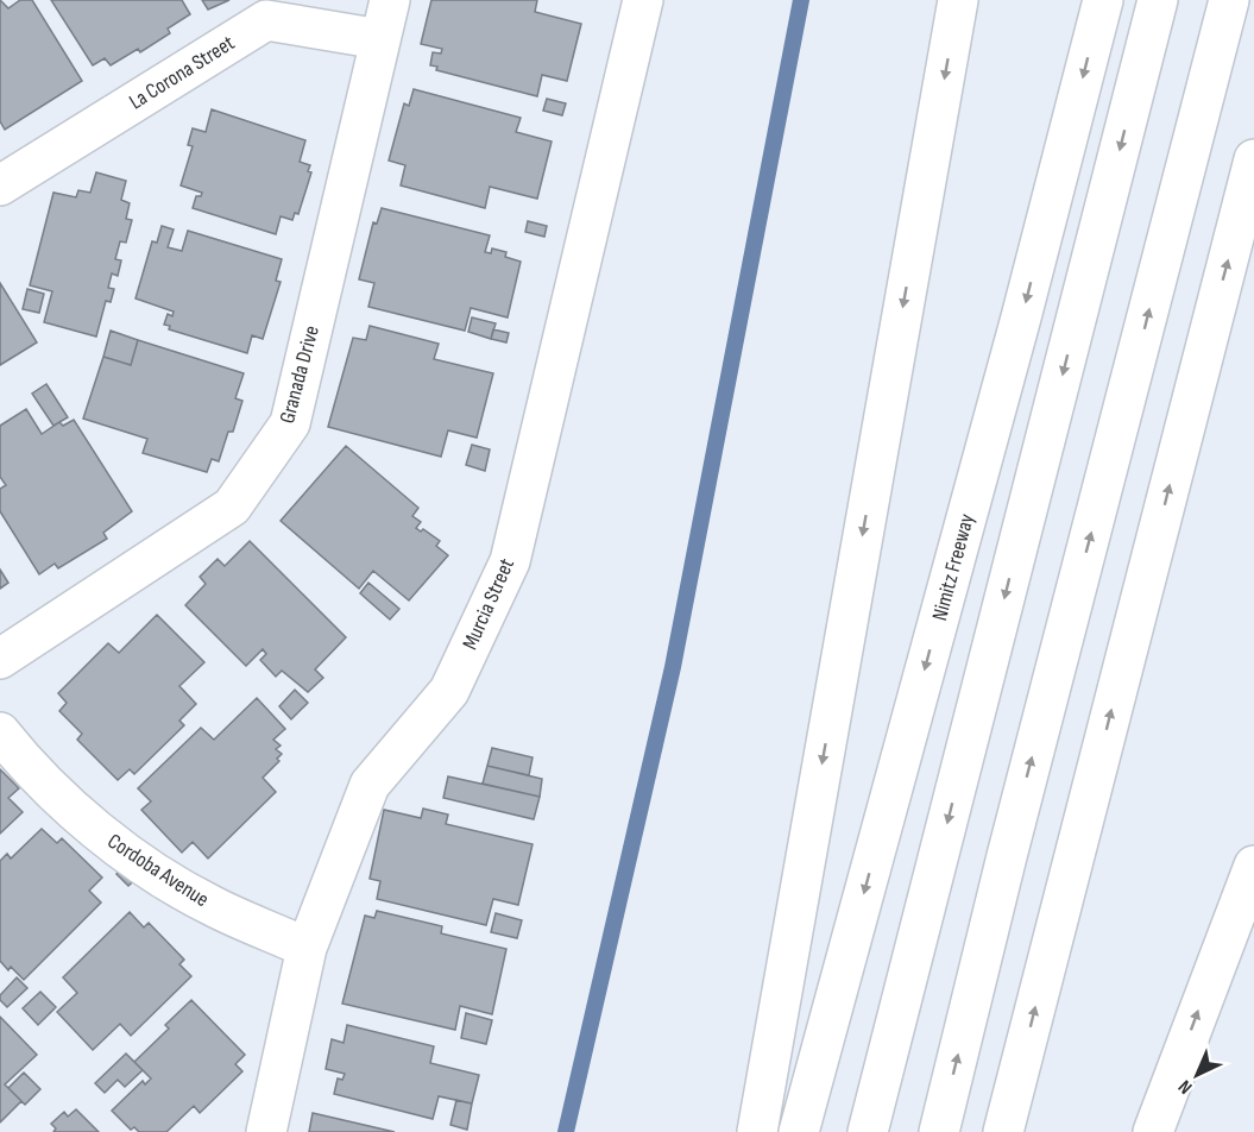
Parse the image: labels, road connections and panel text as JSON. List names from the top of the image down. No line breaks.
{"streets":{"main road":["La Corona Street","Granada Drive","Nimitz Freeway","Murcia Street","Cordoba Avenue"]},"crossings":[["La Corona Street","Granada Drive"],["Murcia Street","Cordoba Avenue"]],"north":"bottom left"}
